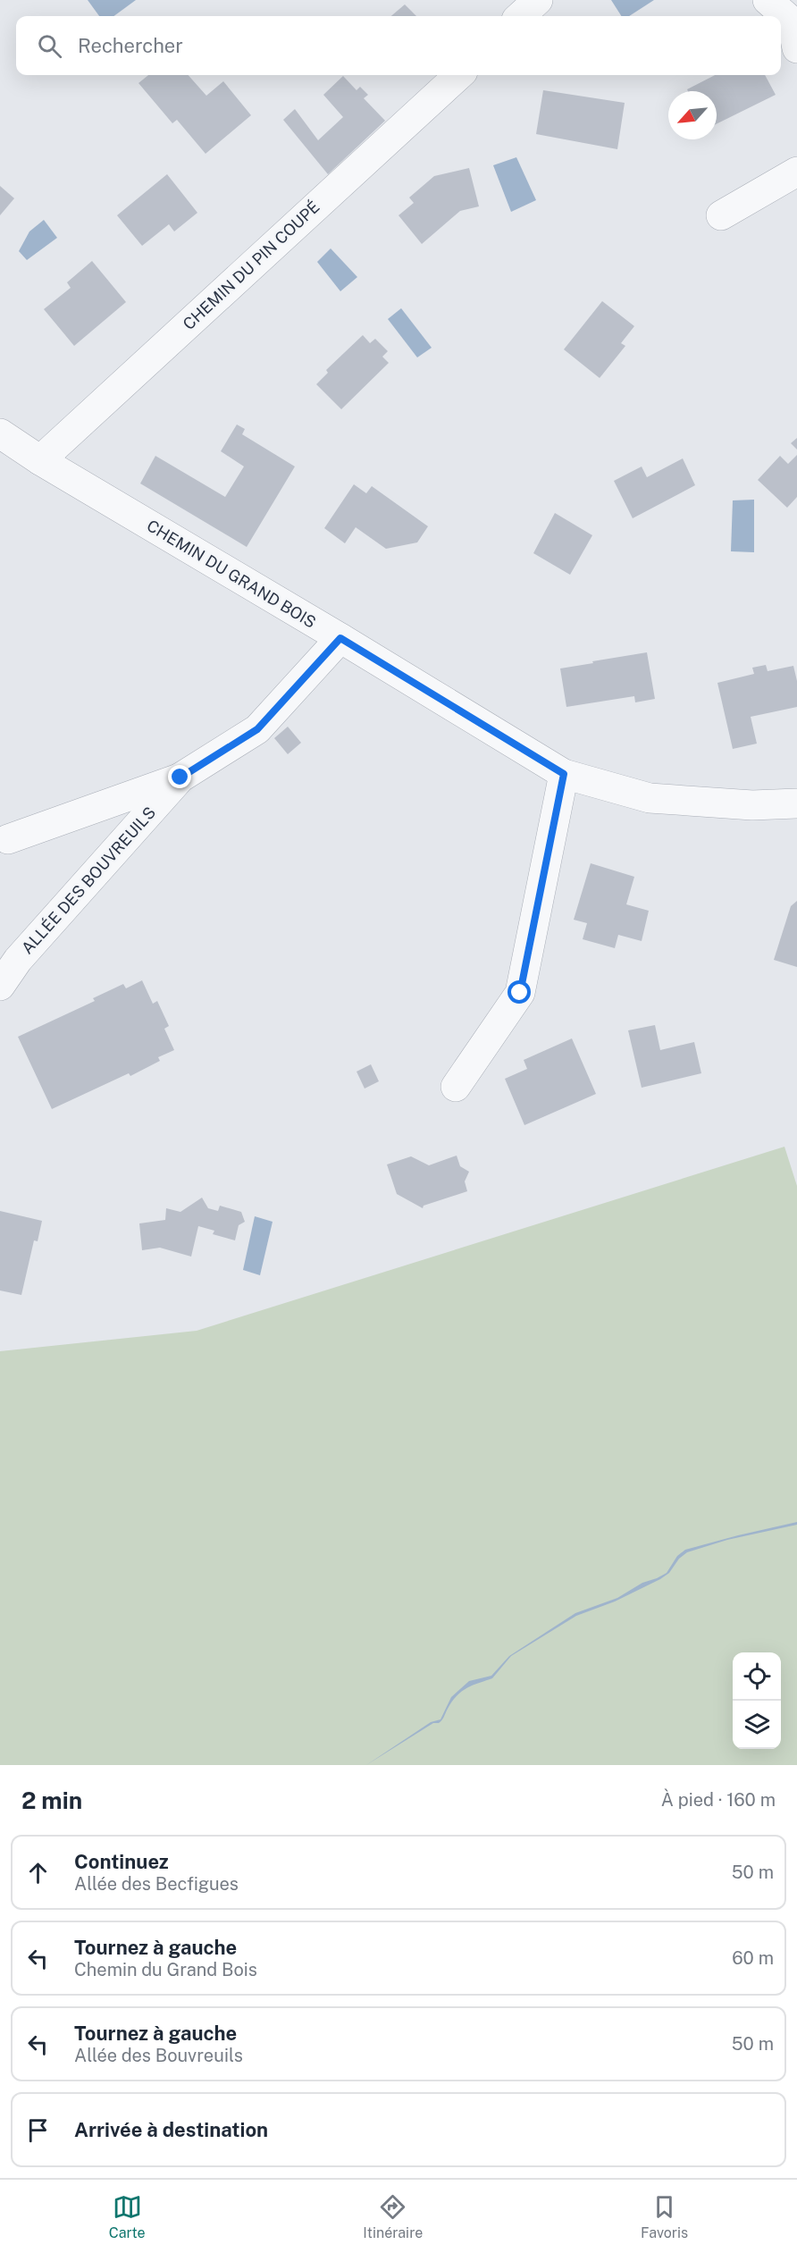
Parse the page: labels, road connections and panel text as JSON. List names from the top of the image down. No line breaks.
{"streets":{"street":["CHEMIN DU PIN COUPÉ","CHEMIN DU GRAND BOIS","ALLÉE DES BOUVREUILS"]},"crossings":[["CHEMIN DU PIN COUPÉ","CHEMIN DU GRAND BOIS"],["CHEMIN DU GRAND BOIS","ALLÉE DES BOUVREUILS"]],"north":"bottom left","page":{"search":"Rechercher","heading":["2 min","À pied · 160 m"],"list":[["Continuez","Allée des Becfigues","50 m"],["Tournez à gauche","Chemin du Grand Bois","60 m"],["Tournez à gauche","Allée des Bouvreuils","50 m"],"Arrivée à destination"],"nav":["Carte","Itinéraire","Favoris"]}}
